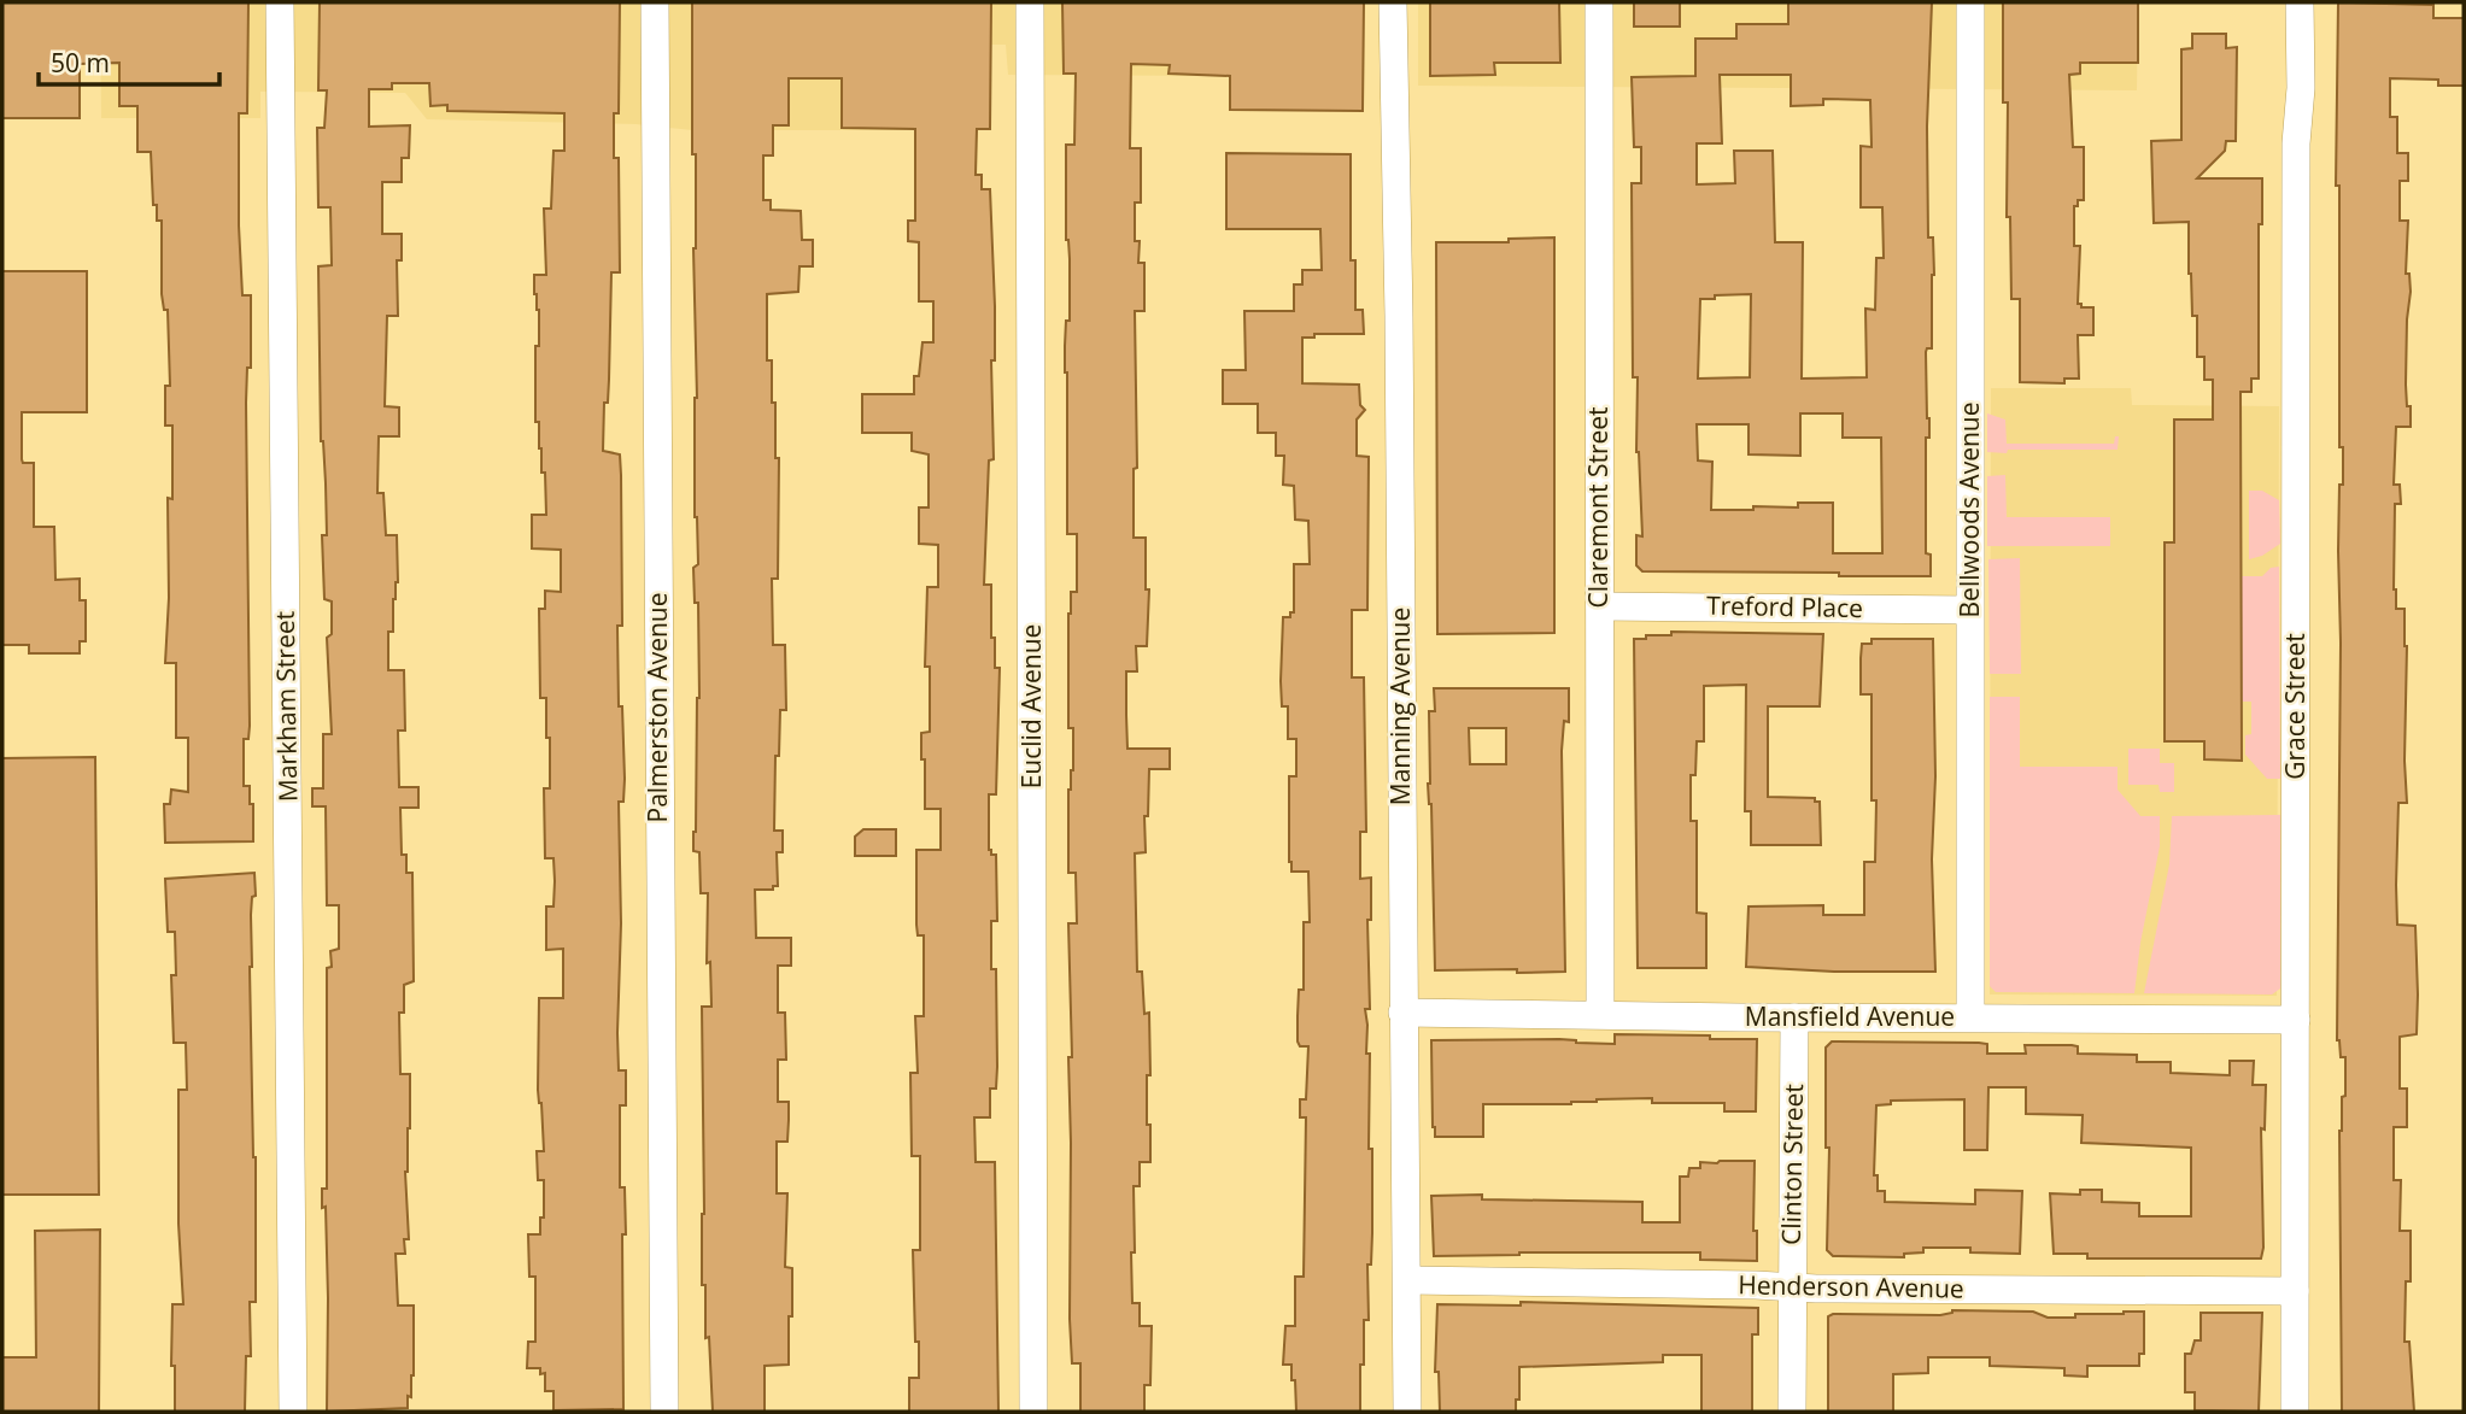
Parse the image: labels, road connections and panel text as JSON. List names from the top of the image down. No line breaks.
{"streets":{"street":["Claremont Street","Bellwoods Avenue","Treford Place","Markham Street","Euclid Avenue","Manning Avenue","Grace Street","Palmerston Avenue","Mansfield Avenue","Clinton Street","Henderson Avenue"]},"crossings":[["Claremont Street","Treford Place"],["Claremont Street","Mansfield Avenue"],["Bellwoods Avenue","Treford Place"],["Bellwoods Avenue","Mansfield Avenue"],["Manning Avenue","Mansfield Avenue"],["Manning Avenue","Henderson Avenue"],["Grace Street","Mansfield Avenue"],["Grace Street","Henderson Avenue"],["Mansfield Avenue","Clinton Street"],["Clinton Street","Henderson Avenue"]],"scale_bar":"50 m"}
